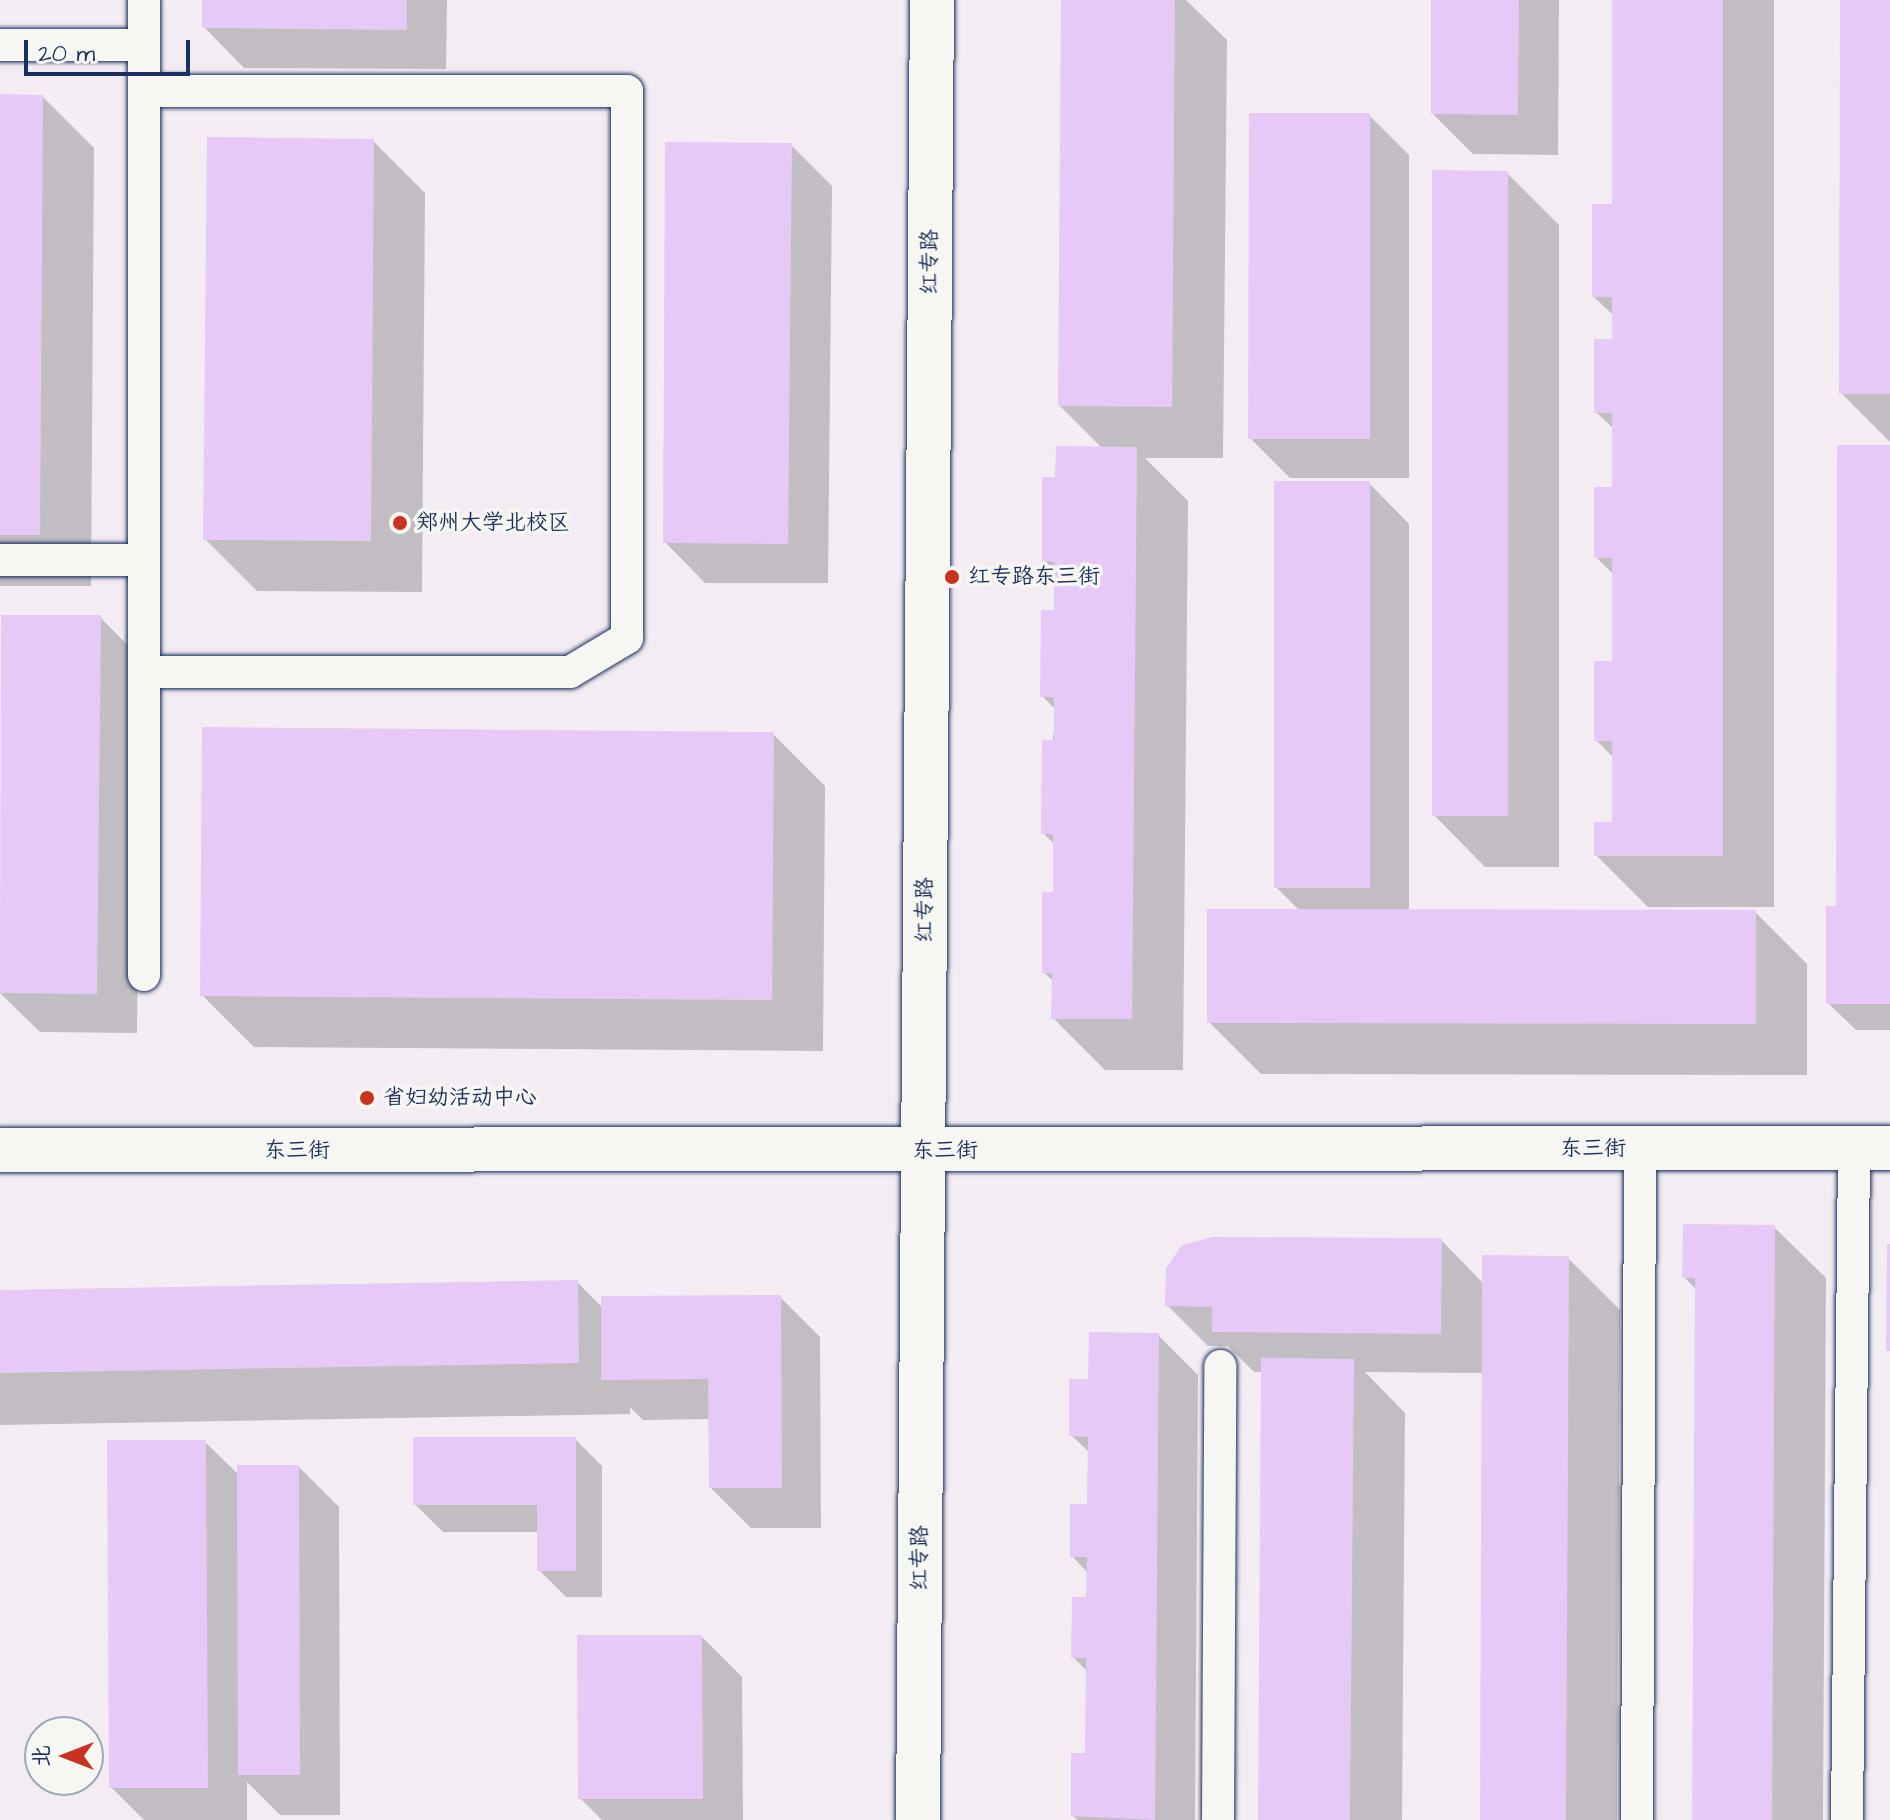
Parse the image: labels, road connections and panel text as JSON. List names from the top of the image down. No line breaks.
{"streets":{"street":["红专路","东三街"]},"crossings":[["红专路","东三街"]],"places":["郑州大学北校区","红专路东三街","省妇幼活动中心"],"scale_bar":"20 m","north":"left"}
